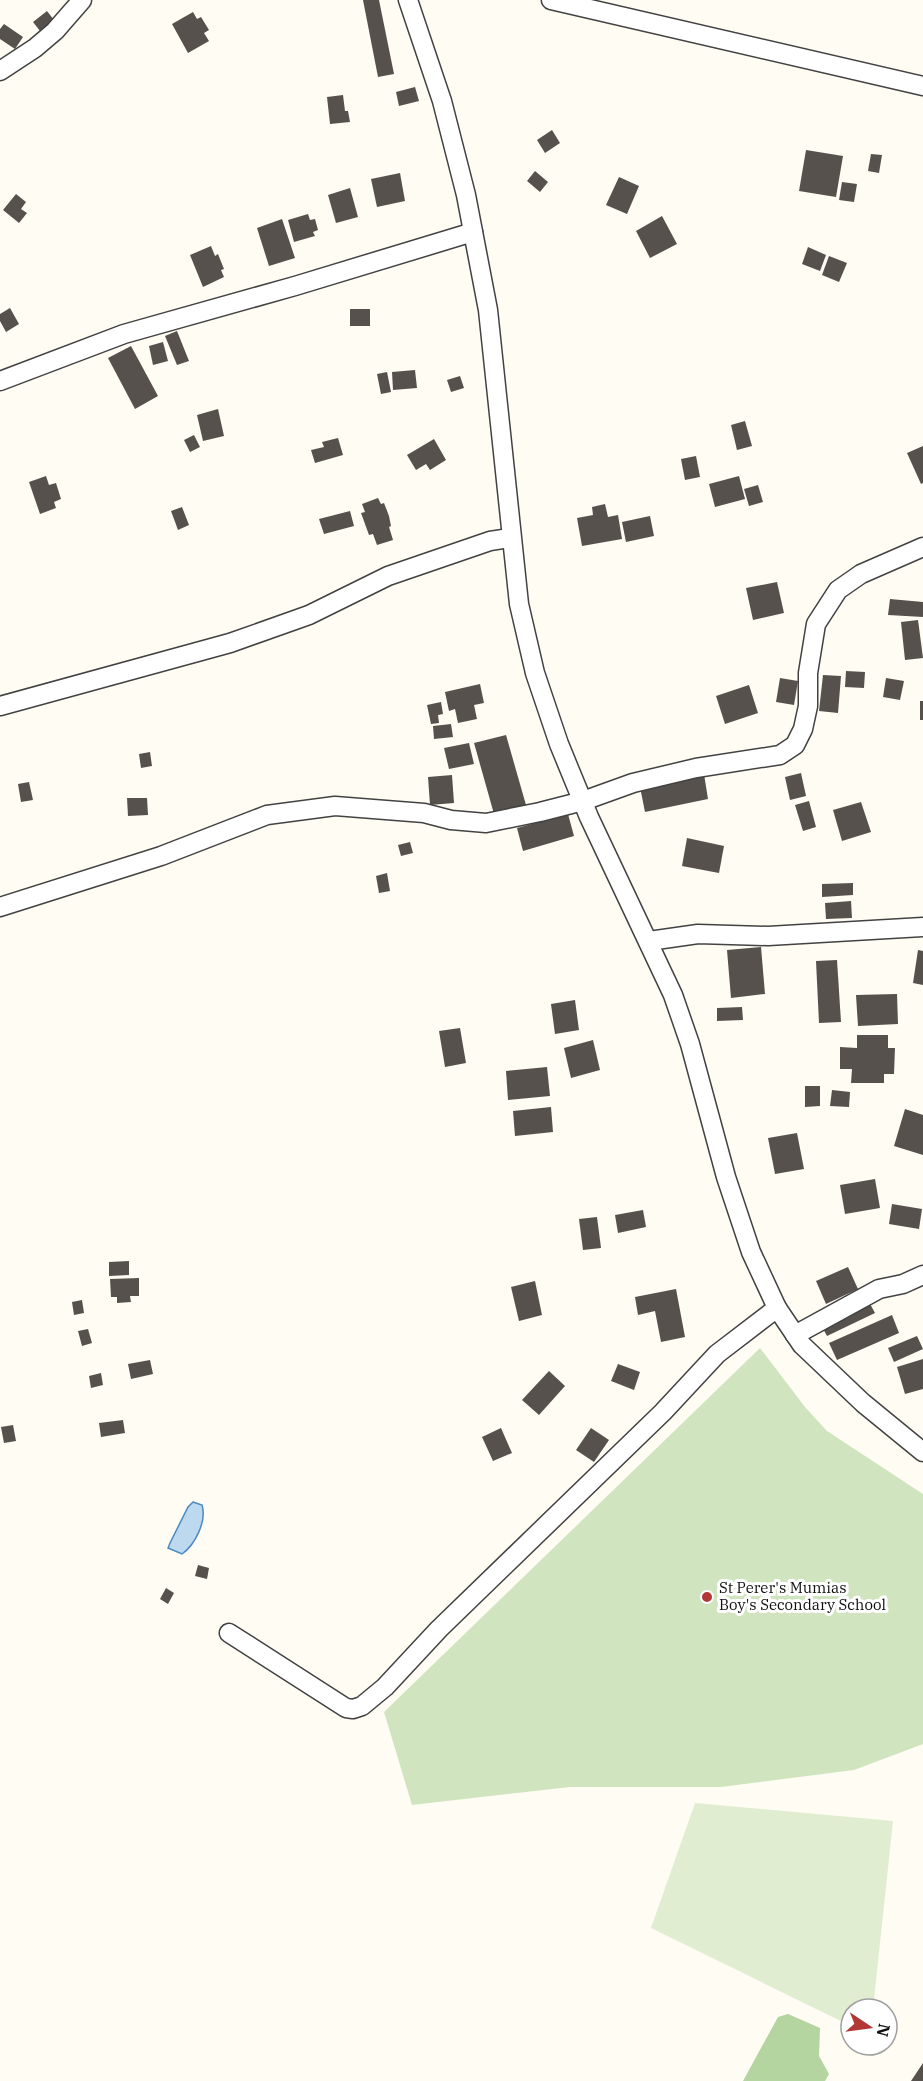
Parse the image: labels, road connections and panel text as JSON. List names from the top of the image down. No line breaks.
{"places":["St Perer's Mumias Boy's Secondary School"],"north":"right"}
